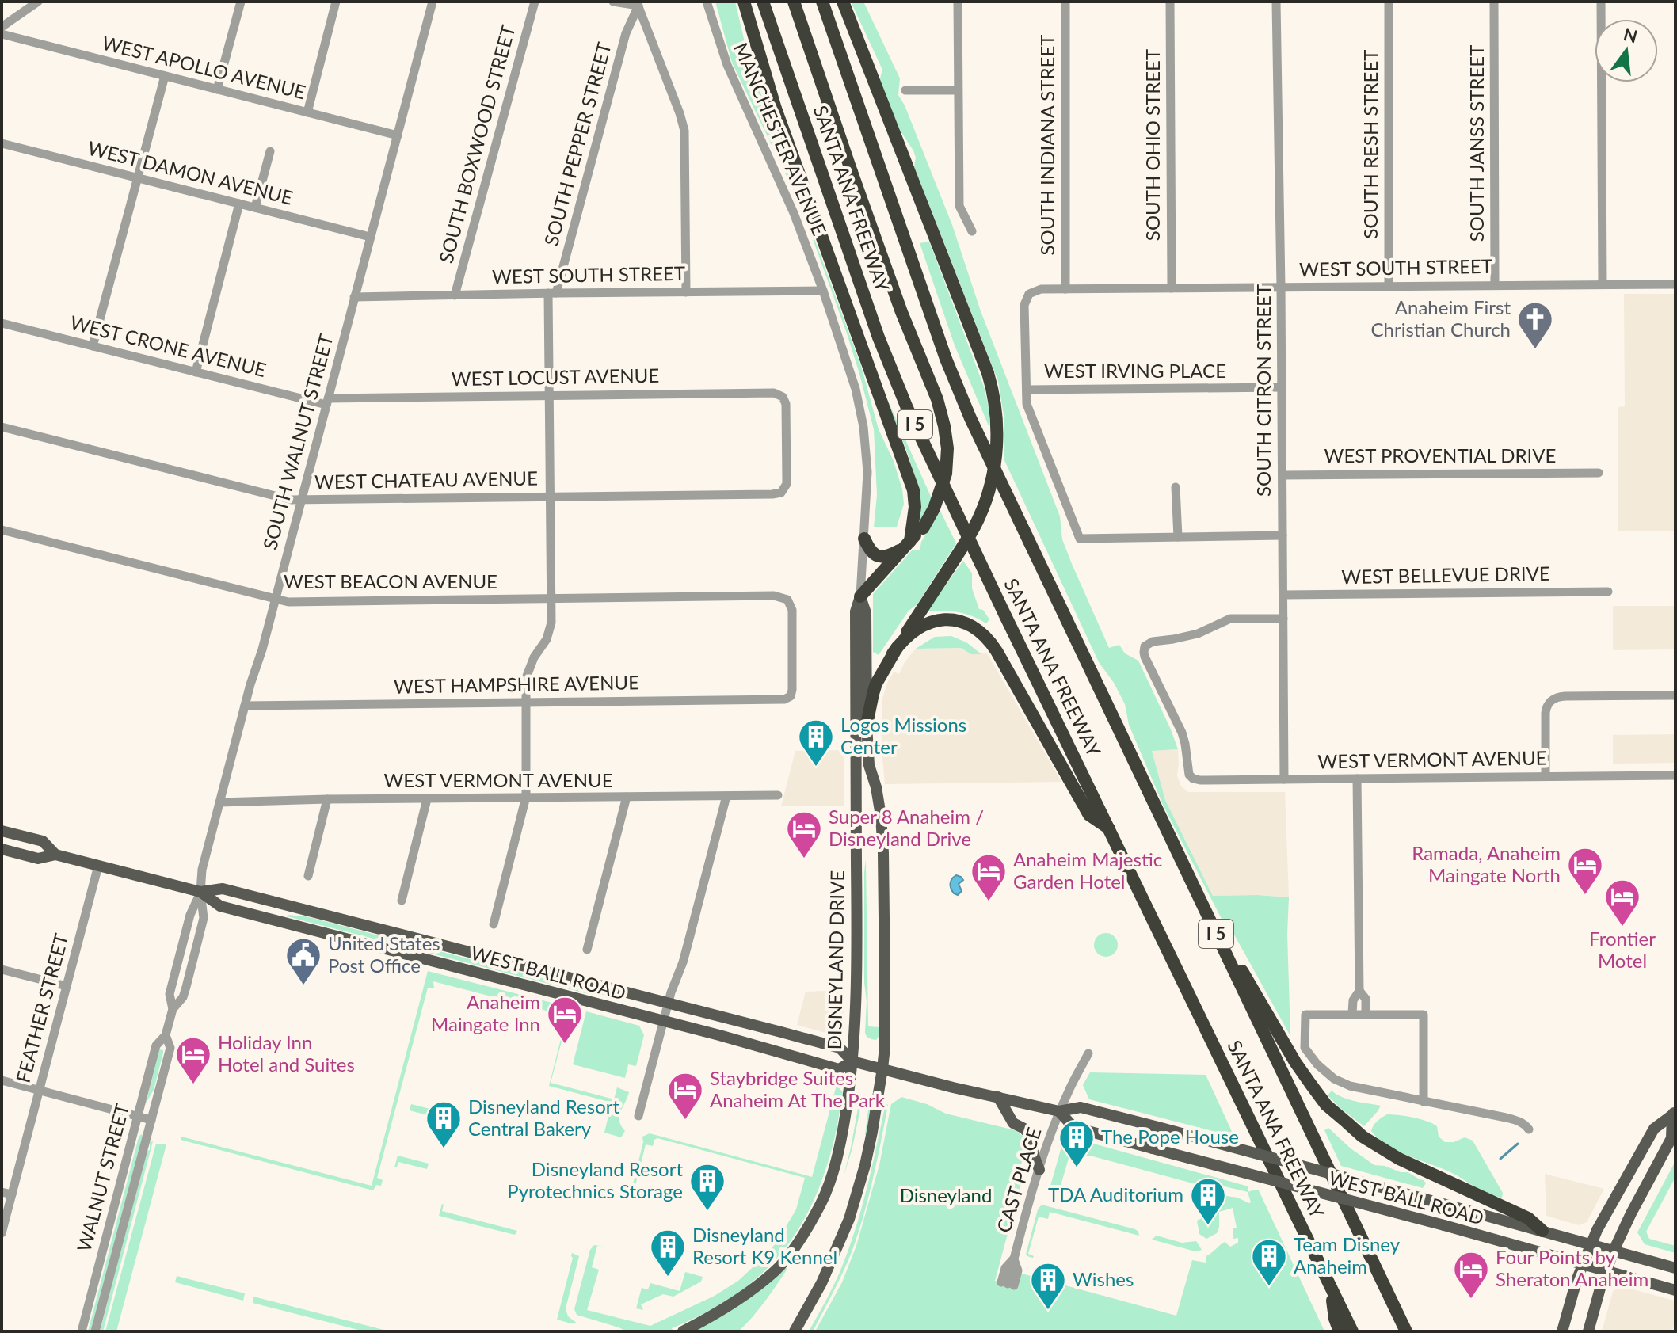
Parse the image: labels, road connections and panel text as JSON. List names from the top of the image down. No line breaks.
{"streets":{"highway":["SANTA ANA FREEWAY","I 5"],"main road":["DISNEYLAND DRIVE","WEST BALL ROAD"],"street":["WEST APOLLO AVENUE","MANCHESTER AVENUE","SOUTH JANSS STREET","SOUTH BOXWOOD STREET","SOUTH PEPPER STREET","SOUTH RESH STREET","SOUTH INDIANA STREET","SOUTH OHIO STREET","WEST DAMON AVENUE","WEST SOUTH STREET","WEST CRONE AVENUE","WEST IRVING PLACE","WEST LOCUST AVENUE","SOUTH CITRON STREET","SOUTH WALNUT STREET","WEST PROVENTIAL DRIVE","WEST CHATEAU AVENUE","WEST BELLEVUE DRIVE","WEST BEACON AVENUE","WEST HAMPSHIRE AVENUE","WEST VERMONT AVENUE","FEATHER STREET","WALNUT STREET","CAST PLACE"]},"crossings":[["WEST APOLLO AVENUE","SOUTH WALNUT STREET"],["MANCHESTER AVENUE","WEST SOUTH STREET"],["MANCHESTER AVENUE","DISNEYLAND DRIVE"],["SOUTH JANSS STREET","WEST SOUTH STREET"],["SOUTH BOXWOOD STREET","WEST SOUTH STREET"],["SOUTH PEPPER STREET","WEST SOUTH STREET"],["SOUTH PEPPER STREET","WEST LOCUST AVENUE"],["SOUTH PEPPER STREET","WEST CHATEAU AVENUE"],["SOUTH PEPPER STREET","WEST BEACON AVENUE"],["SOUTH PEPPER STREET","WEST HAMPSHIRE AVENUE"],["SOUTH PEPPER STREET","WEST VERMONT AVENUE"],["SOUTH RESH STREET","WEST SOUTH STREET"],["SOUTH INDIANA STREET","WEST SOUTH STREET"],["SOUTH OHIO STREET","WEST SOUTH STREET"],["WEST DAMON AVENUE","SOUTH WALNUT STREET"],["WEST SOUTH STREET","WEST IRVING PLACE"],["WEST SOUTH STREET","SOUTH CITRON STREET"],["WEST SOUTH STREET","SOUTH WALNUT STREET"],["WEST SOUTH STREET","DISNEYLAND DRIVE"],["WEST CRONE AVENUE","WEST LOCUST AVENUE"],["WEST CRONE AVENUE","SOUTH WALNUT STREET"],["WEST IRVING PLACE","SOUTH CITRON STREET"],["WEST LOCUST AVENUE","SOUTH WALNUT STREET"],["WEST LOCUST AVENUE","WEST CHATEAU AVENUE"],["SOUTH CITRON STREET","WEST PROVENTIAL DRIVE"],["SOUTH CITRON STREET","WEST BELLEVUE DRIVE"],["SOUTH CITRON STREET","WEST VERMONT AVENUE"],["SOUTH WALNUT STREET","WEST CHATEAU AVENUE"],["SOUTH WALNUT STREET","WEST BEACON AVENUE"],["SOUTH WALNUT STREET","WEST HAMPSHIRE AVENUE"],["SOUTH WALNUT STREET","WEST VERMONT AVENUE"],["SOUTH WALNUT STREET","WEST BALL ROAD"],["SOUTH WALNUT STREET","WALNUT STREET"],["WEST BEACON AVENUE","WEST HAMPSHIRE AVENUE"],["DISNEYLAND DRIVE","WEST BALL ROAD"],["WEST BALL ROAD","FEATHER STREET"],["WEST BALL ROAD","WALNUT STREET"],["WEST BALL ROAD","CAST PLACE"]],"parks":["Disneyland"],"places":{"church":["Anaheim First Christian Church"],"building":["Logos Missions Center","Disneyland Resort Central Bakery","The Pope House","Disneyland Resort Pyrotechnics Storage","TDA Auditorium","Disneyland Resort K9 Kennel","Team Disney Anaheim","Wishes"],"hotel":["Super 8 Anaheim / Disneyland Drive","Ramada, Anaheim Maingate North","Anaheim Majestic Garden Hotel","Frontier Motel","Anaheim Maingate Inn","Holiday Inn Hotel and Suites","Staybridge Suites Anaheim At The Park","Four Points by Sheraton Anaheim"],"public building":["United States Post Office"]},"north":"top"}
